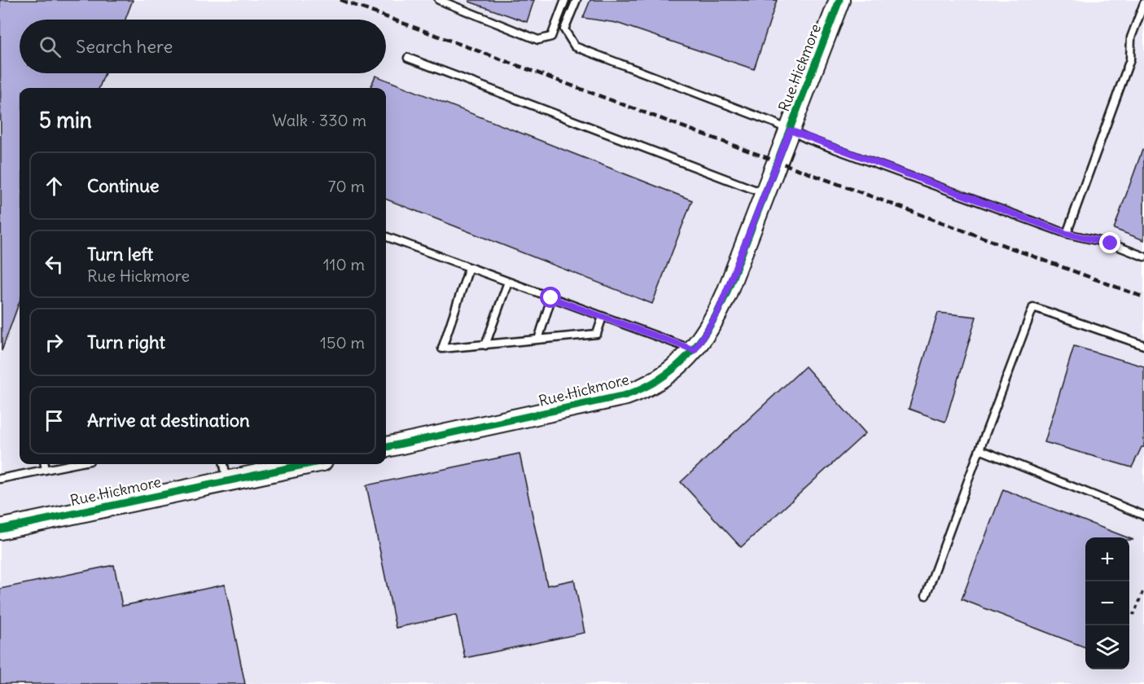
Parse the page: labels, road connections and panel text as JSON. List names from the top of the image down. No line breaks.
{"streets":{"street":["Rue Hickmore"]},"page":{"search":"Search here","heading":["5 min","Walk · 330 m"],"list":[["Continue","70 m"],["Turn left","Rue Hickmore","110 m"],["Turn right","150 m"],"Arrive at destination"],"map_buttons":["+","−"]}}
